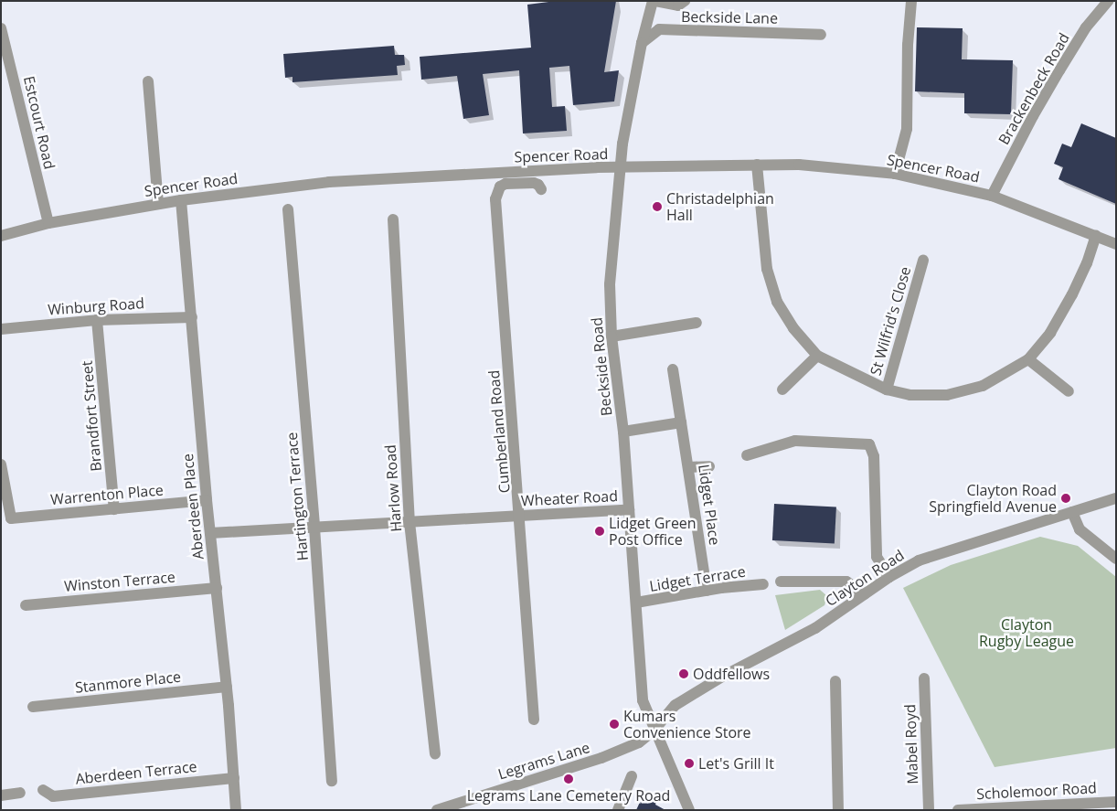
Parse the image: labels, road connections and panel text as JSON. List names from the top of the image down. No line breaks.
{"streets":{"street":["Beckside Lane","Brackenbeck Road","Estcourt Road","Spencer Road","Winburg Road","St Wilfrid's Close","Beckside Road","Brandfort Street","Cumberland Road","Harlow Road","Warrenton Place","Hartington Terrace","Wheater Road","Lidget Place","Aberdeen Place","Clayton Road","Lidget Terrace","Winston Terrace","Stanmore Place","Mabel Royd","Legrams Lane","Aberdeen Terrace","Scholemoor Road"]},"crossings":[["Beckside Lane","Beckside Road"],["Brackenbeck Road","Spencer Road"],["Estcourt Road","Spencer Road"],["Spencer Road","Beckside Road"],["Spencer Road","Aberdeen Place"],["Winburg Road","Brandfort Street"],["Winburg Road","Aberdeen Place"],["Beckside Road","Wheater Road"],["Beckside Road","Clayton Road"],["Beckside Road","Lidget Terrace"],["Beckside Road","Legrams Lane"],["Brandfort Street","Warrenton Place"],["Cumberland Road","Wheater Road"],["Harlow Road","Wheater Road"],["Warrenton Place","Aberdeen Place"],["Hartington Terrace","Wheater Road"],["Wheater Road","Aberdeen Place"],["Lidget Place","Lidget Terrace"],["Aberdeen Place","Winston Terrace"],["Aberdeen Place","Stanmore Place"],["Aberdeen Place","Aberdeen Terrace"],["Clayton Road","Legrams Lane"]],"parks":["Clayton Rugby League"],"places":["Christadelphian Hall","Clayton Road Springfield Avenue","Lidget Green Post Office","Oddfellows","Kumars Convenience Store","Let's Grill It","Legrams Lane Cemetery Road"]}
